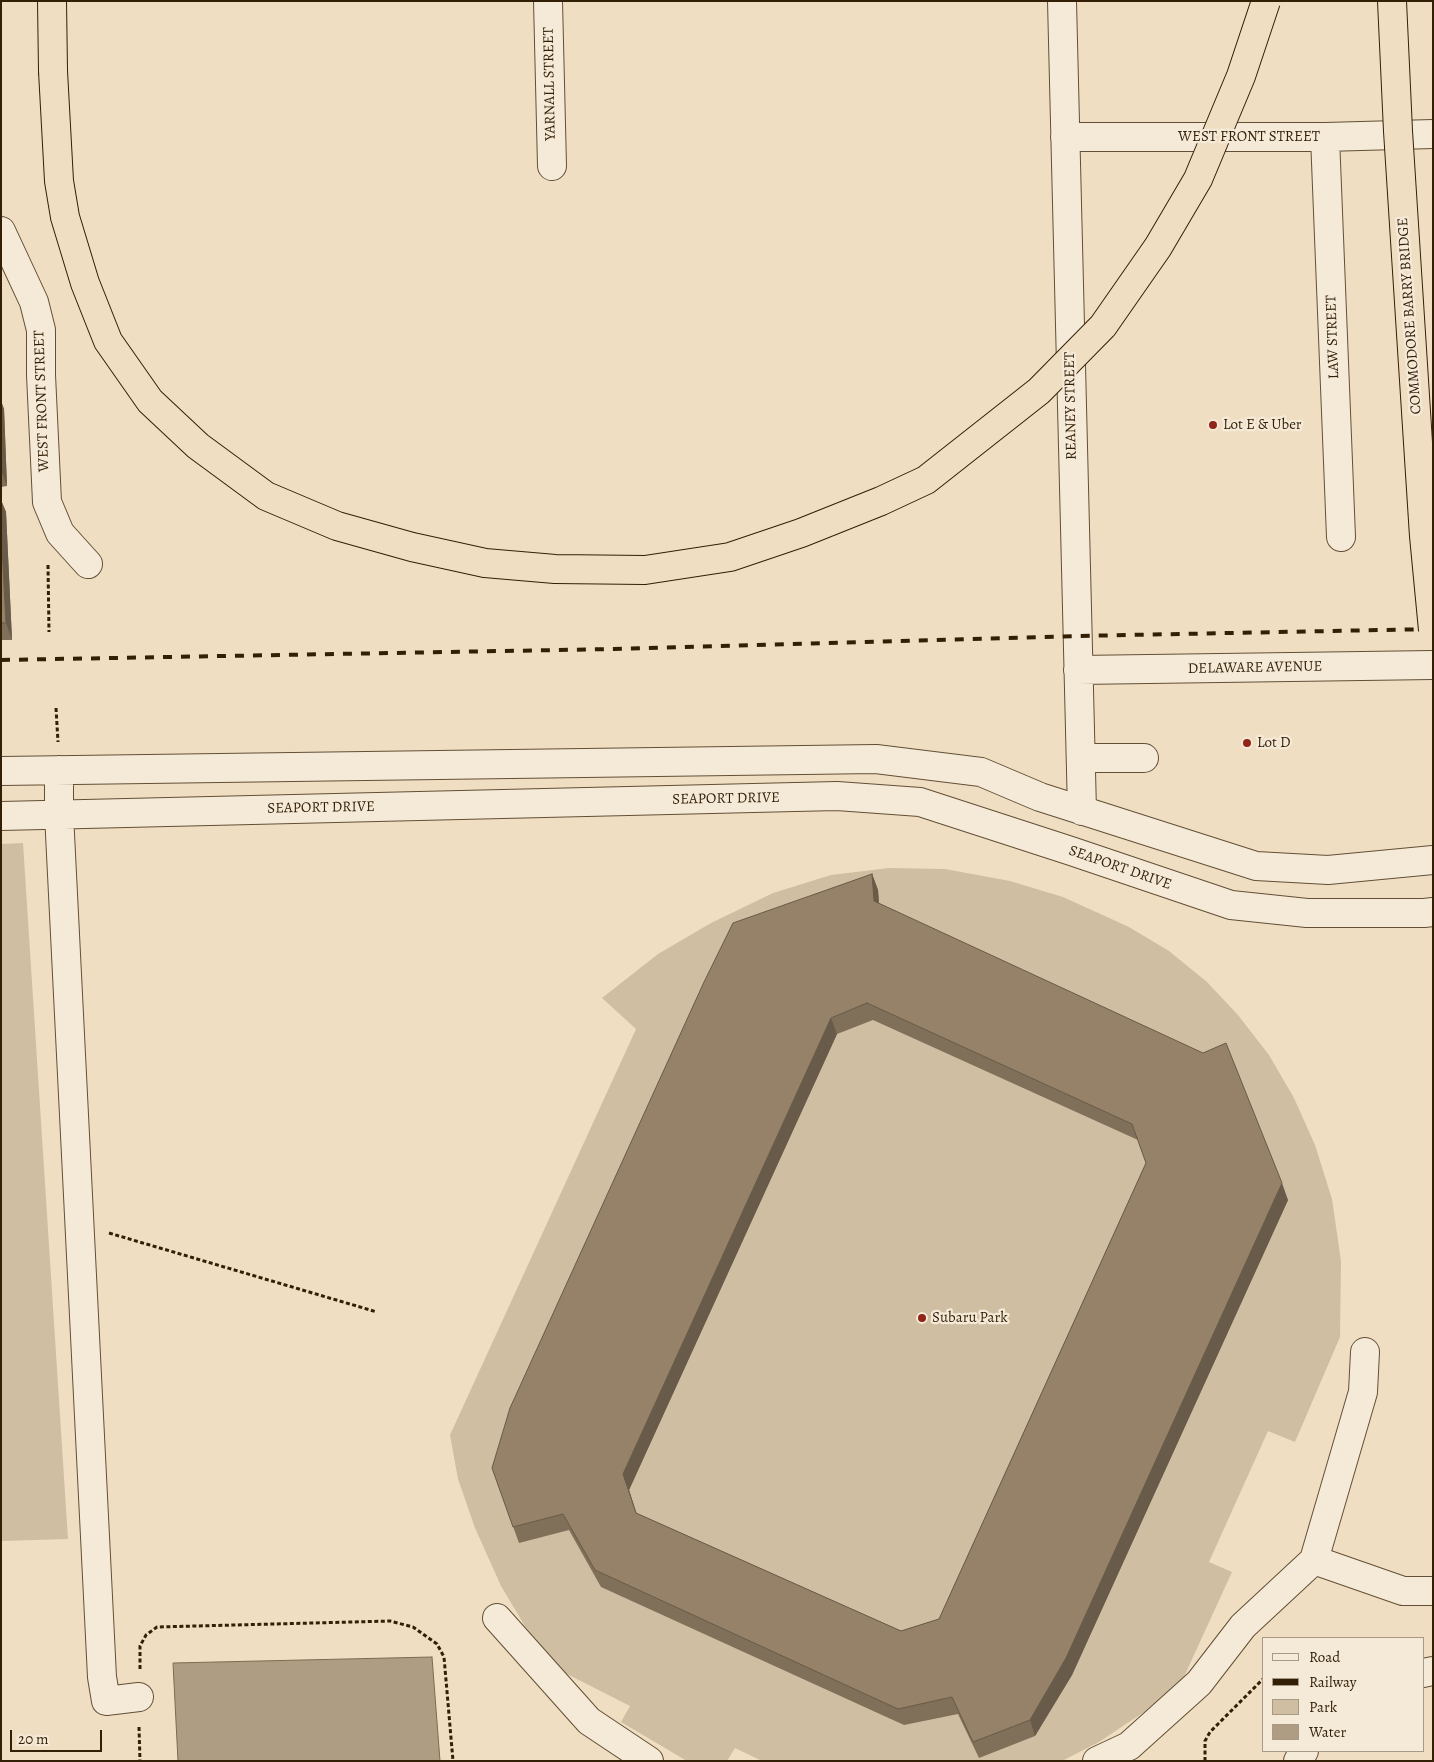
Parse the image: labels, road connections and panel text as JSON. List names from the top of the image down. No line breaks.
{"streets":{"highway":["COMMODORE BARRY BRIDGE"],"street":["YARNALL STREET","WEST FRONT STREET","LAW STREET","REANEY STREET","DELAWARE AVENUE","SEAPORT DRIVE"]},"crossings":[["WEST FRONT STREET","LAW STREET"],["WEST FRONT STREET","REANEY STREET"],["REANEY STREET","DELAWARE AVENUE"]],"places":["Lot E & Uber","Lot D","Subaru Park"],"legend":["Road","Railway","Park","Water"],"scale_bar":"20 m"}
